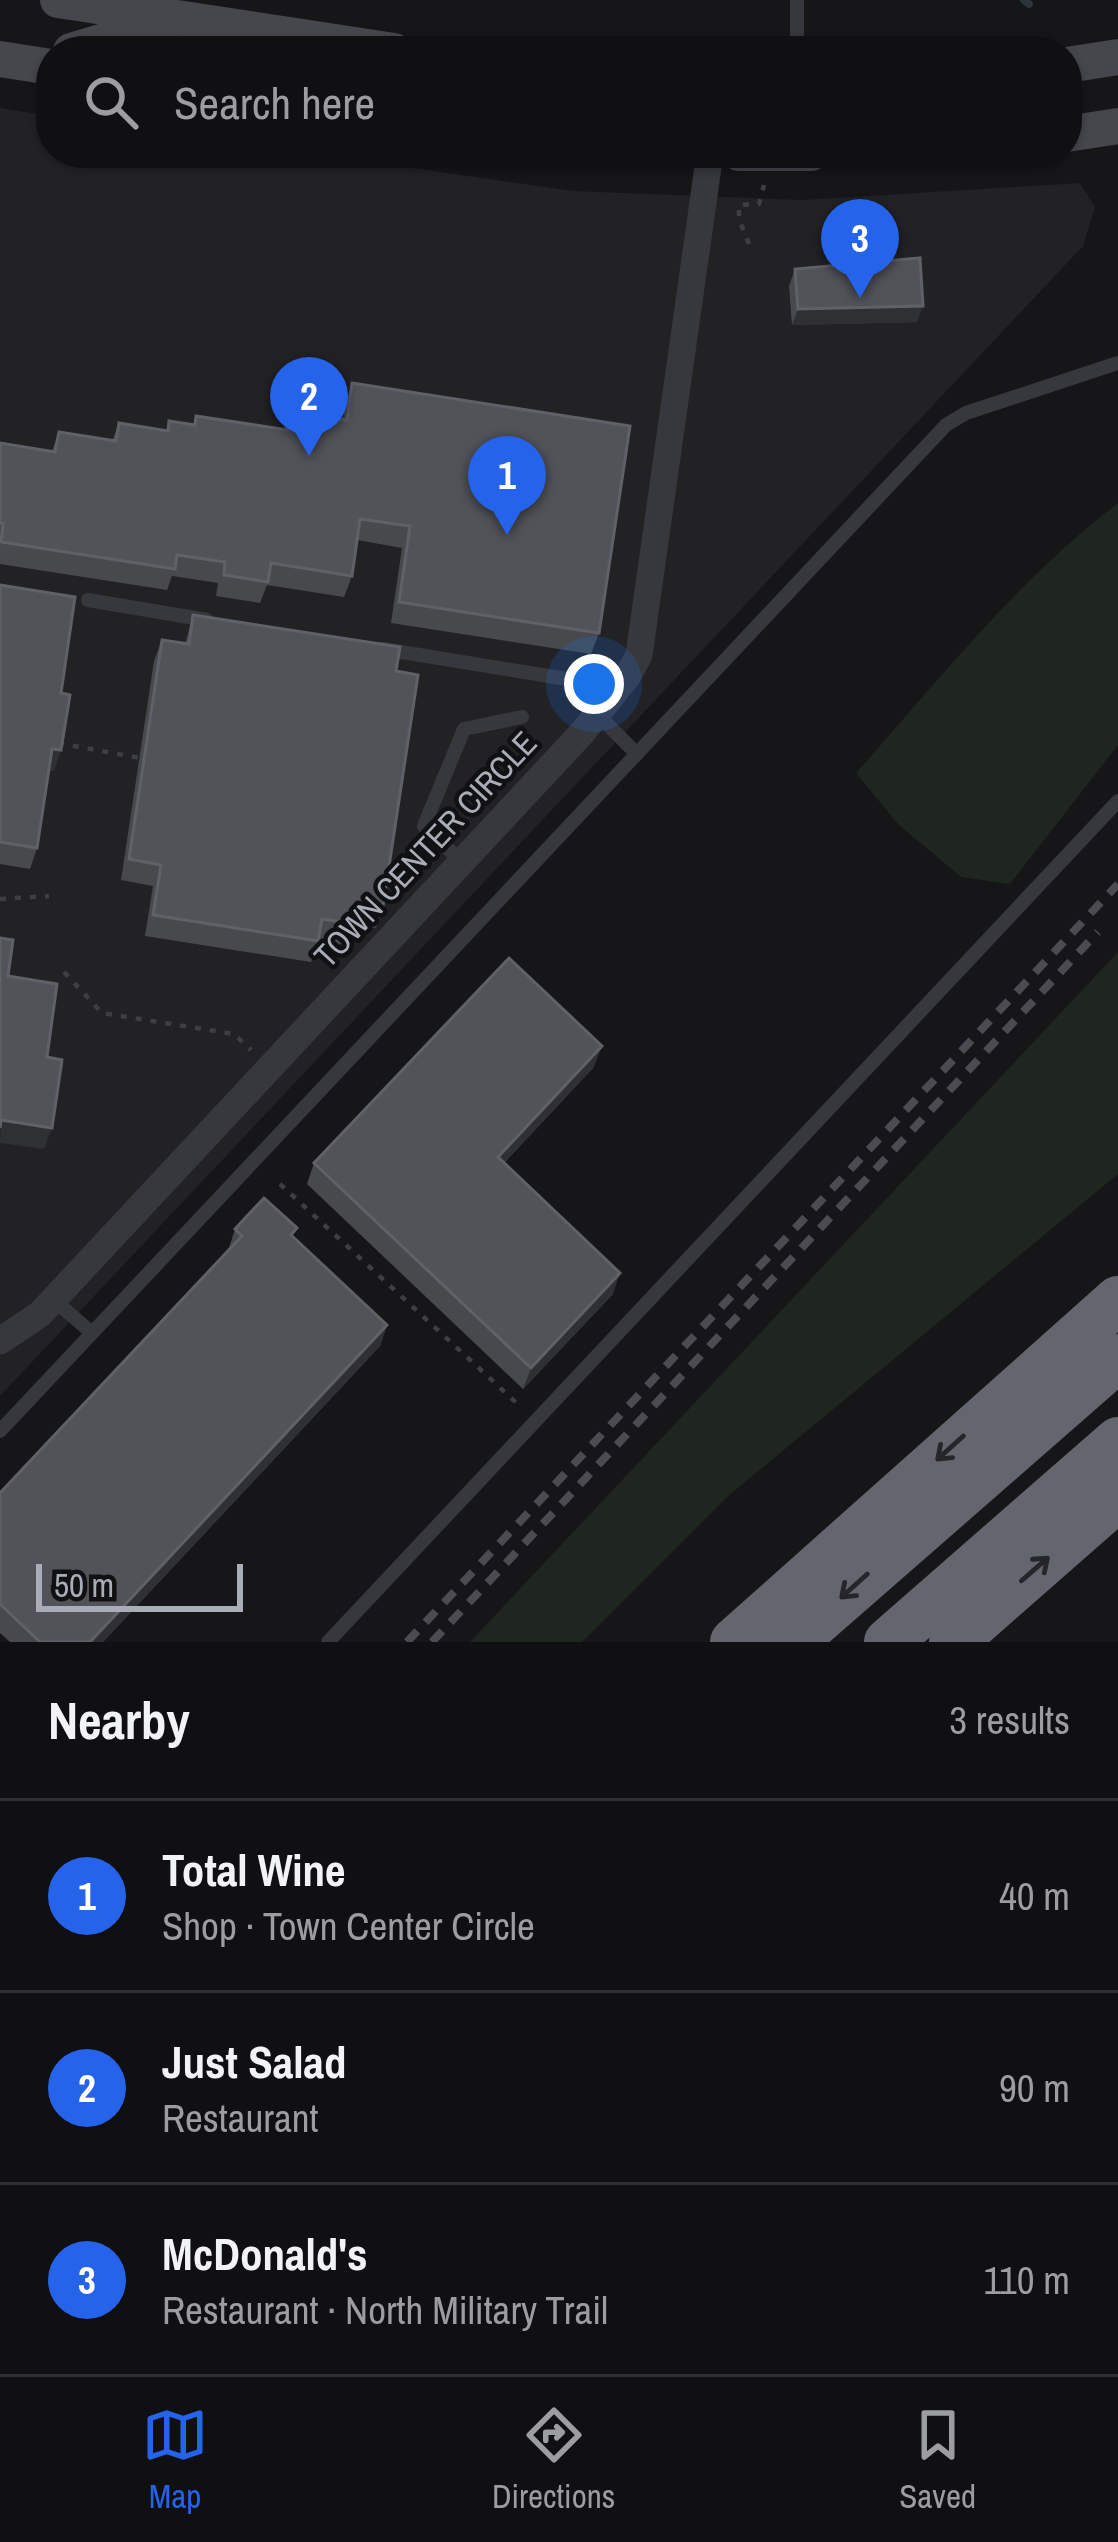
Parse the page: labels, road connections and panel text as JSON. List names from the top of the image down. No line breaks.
{"streets":{"street":["TOWN CENTER CIRCLE"]},"scale_bar":"50 m","page":{"search":"Search here","pins":["3","2","1"],"scale":"50 m","heading":["Nearby","3 results"],"list":[{"mark":"1","name":"Total Wine","note":"Shop · Town Center Circle","value":"40 m"},{"mark":"2","name":"Just Salad","note":"Restaurant","value":"90 m"},{"mark":"3","name":"McDonald's","note":"Restaurant · North Military Trail","value":"110 m"}],"nav":["Map","Directions","Saved"]}}
